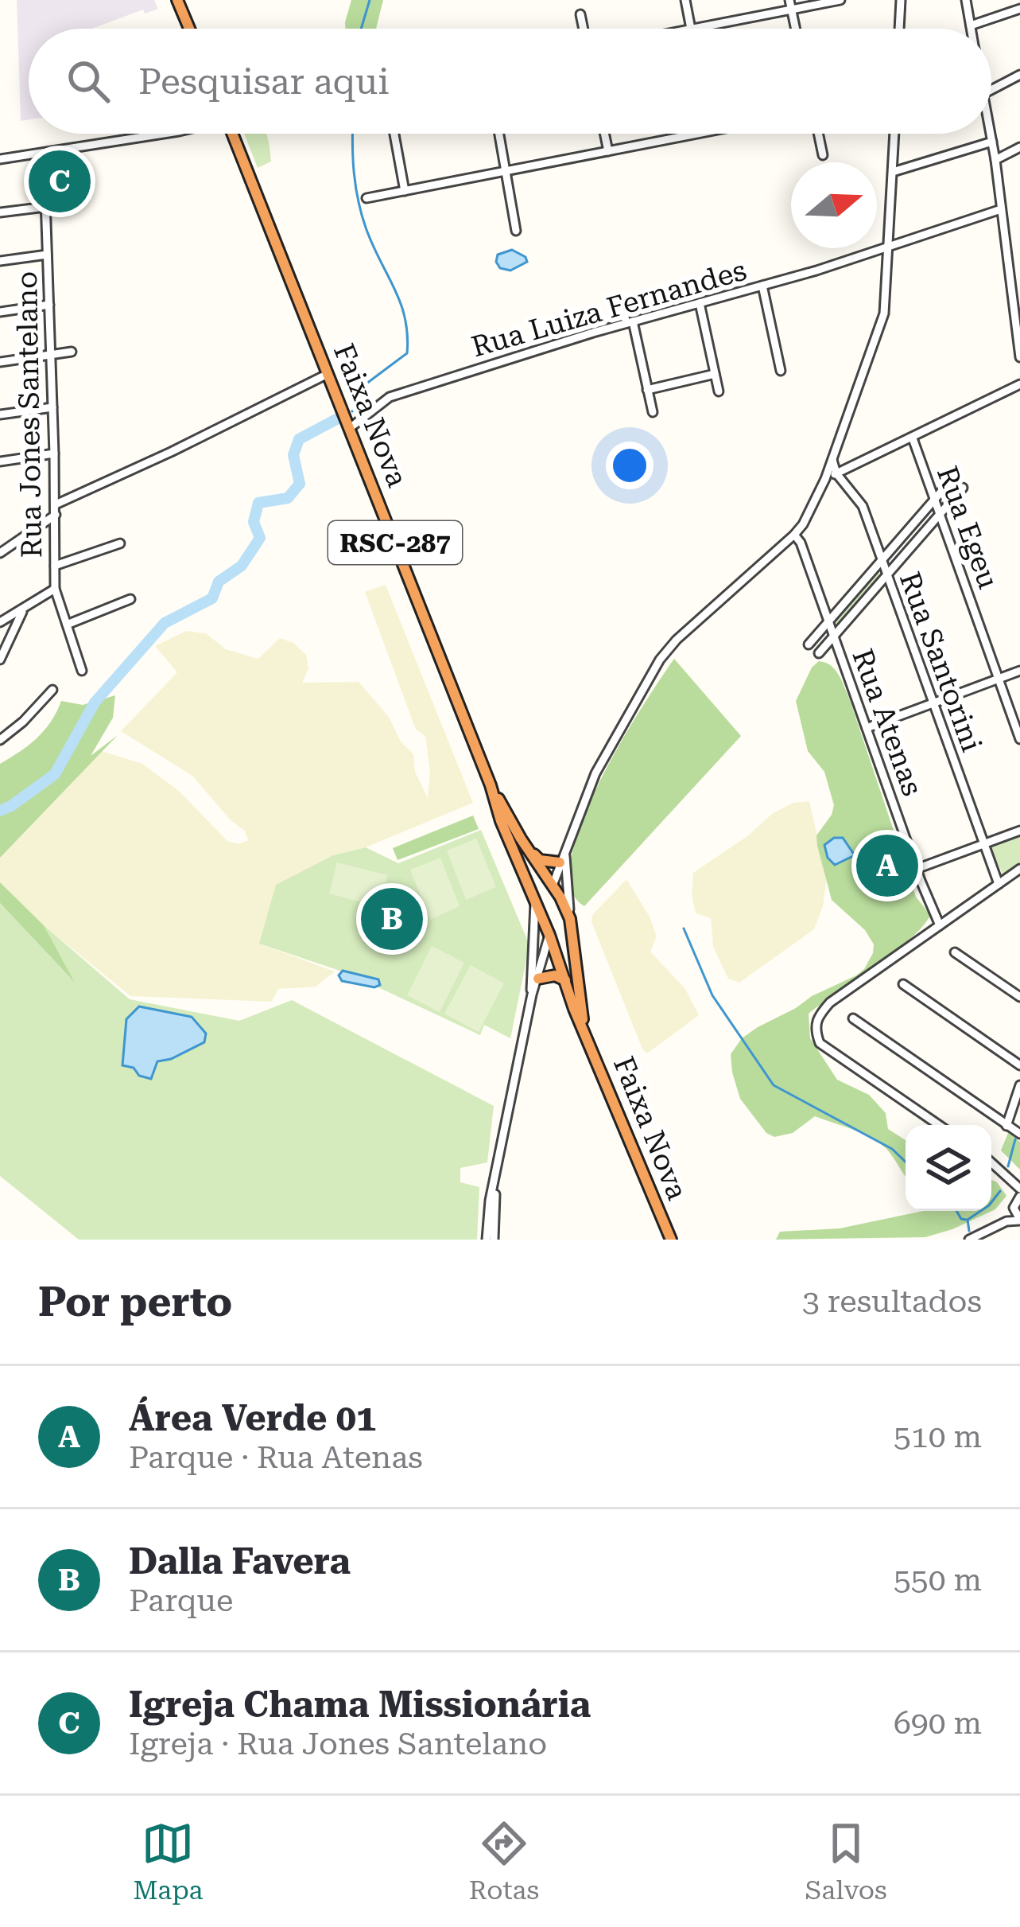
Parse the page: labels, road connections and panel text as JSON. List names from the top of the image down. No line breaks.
{"streets":{"highway":["Faixa Nova","RSC-287"],"street":["Rua Luiza Fernandes","Rua Jones Santelano","Rua Egeu","Rua Santorini","Rua Atenas"]},"crossings":[["Rua Luiza Fernandes","Faixa Nova"]],"north":"right","page":{"search":"Pesquisar aqui","pins":["C","A","B"],"heading":["Por perto","3 resultados"],"list":[{"mark":"A","name":"Área Verde 01","note":"Parque · Rua Atenas","value":"510 m"},{"mark":"B","name":"Dalla Favera","note":"Parque","value":"550 m"},{"mark":"C","name":"Igreja Chama Missionária","note":"Igreja · Rua Jones Santelano","value":"690 m"}],"nav":["Mapa","Rotas","Salvos"]}}
